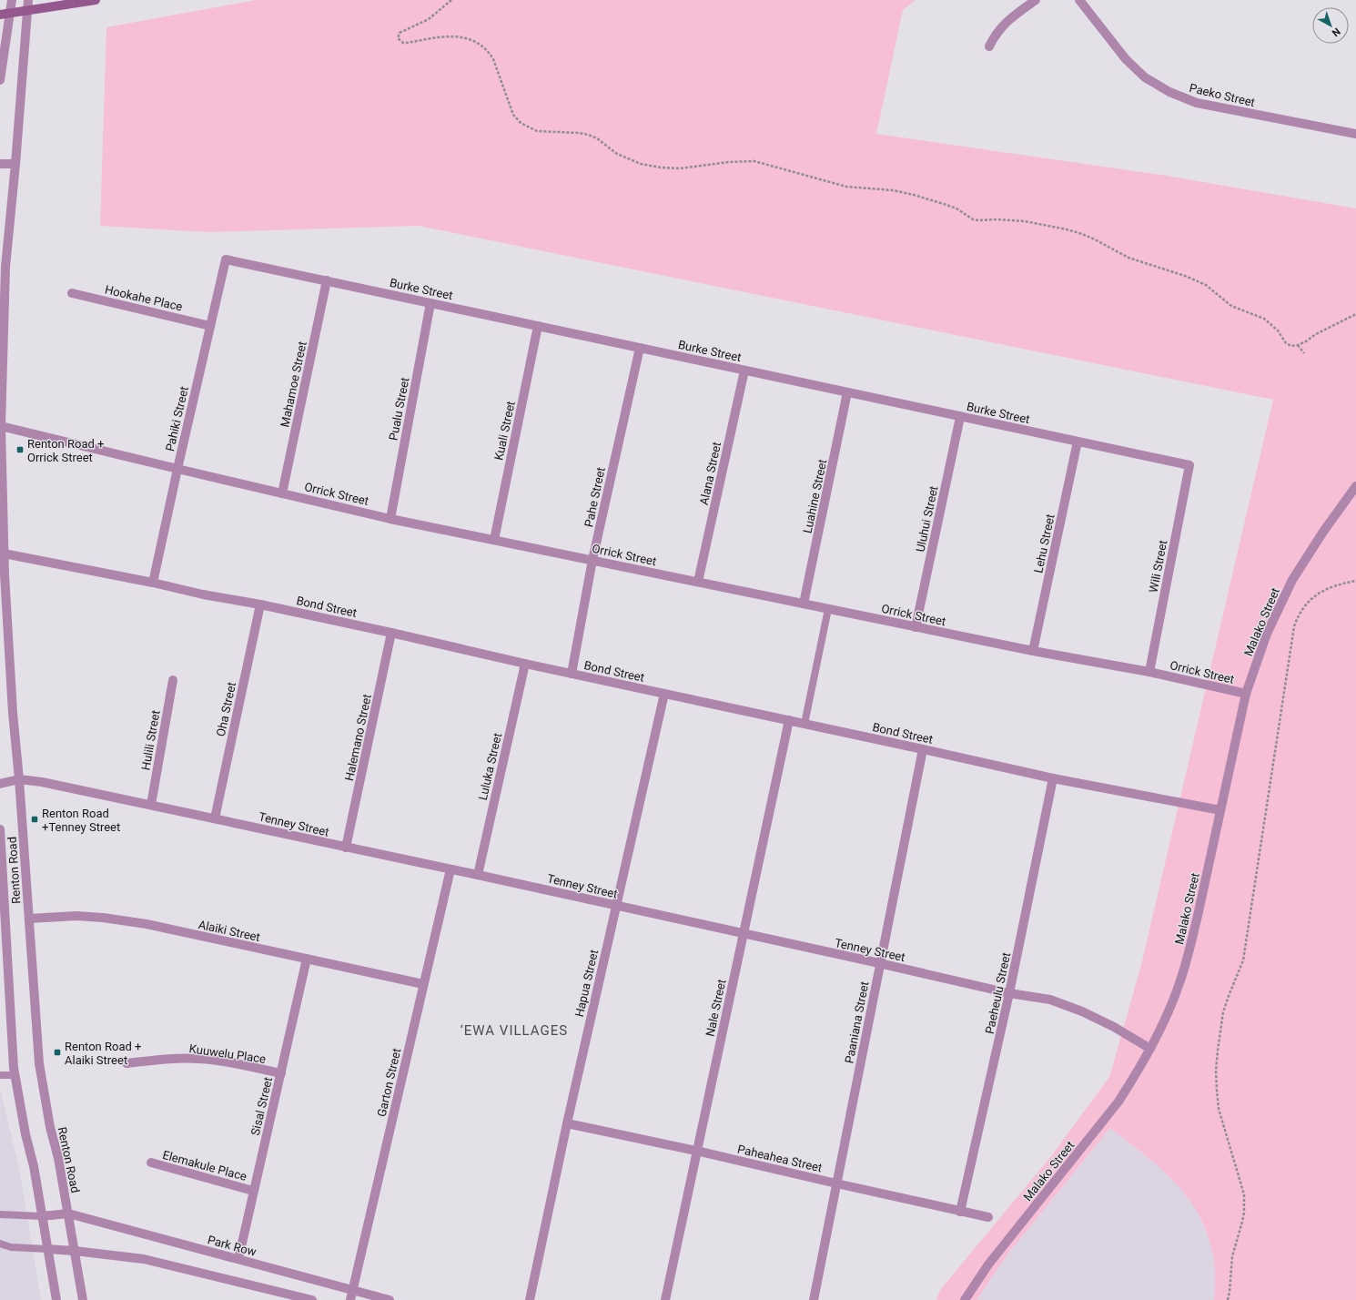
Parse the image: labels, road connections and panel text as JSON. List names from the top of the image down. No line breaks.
{"streets":{"street":["Paeko Street","Burke Street","Hookahe Place","Mahamoe Street","Pualu Street","Pahiki Street","Kuali Street","Alana Street","Orrick Street","Luahine Street","Pahe Street","Uluhui Street","Lehu Street","Wili Street","Bond Street","Malako Street","Oha Street","Halemano Street","Hulili Street","Luluka Street","Tenney Street","Renton Road","Alaiki Street","Hapua Street","Paeheulu Street","Nale Street","Paaniana Street","Kuuwelu Place","Garton Street","Sisal Street","Paheahea Street","Elemakule Place","Park Row"]},"crossings":[["Burke Street","Mahamoe Street"],["Burke Street","Pualu Street"],["Burke Street","Pahiki Street"],["Burke Street","Kuali Street"],["Burke Street","Alana Street"],["Burke Street","Luahine Street"],["Burke Street","Pahe Street"],["Burke Street","Uluhui Street"],["Burke Street","Lehu Street"],["Burke Street","Wili Street"],["Hookahe Place","Pahiki Street"],["Mahamoe Street","Orrick Street"],["Pualu Street","Orrick Street"],["Pahiki Street","Orrick Street"],["Pahiki Street","Bond Street"],["Kuali Street","Orrick Street"],["Alana Street","Orrick Street"],["Orrick Street","Luahine Street"],["Orrick Street","Pahe Street"],["Orrick Street","Uluhui Street"],["Orrick Street","Lehu Street"],["Orrick Street","Wili Street"],["Orrick Street","Malako Street"],["Orrick Street","Renton Road"],["Pahe Street","Bond Street"],["Bond Street","Malako Street"],["Bond Street","Oha Street"],["Bond Street","Halemano Street"],["Bond Street","Luluka Street"],["Bond Street","Renton Road"],["Bond Street","Hapua Street"],["Bond Street","Paeheulu Street"],["Bond Street","Nale Street"],["Bond Street","Paaniana Street"],["Malako Street","Tenney Street"],["Oha Street","Tenney Street"],["Halemano Street","Tenney Street"],["Hulili Street","Tenney Street"],["Luluka Street","Tenney Street"],["Tenney Street","Renton Road"],["Tenney Street","Hapua Street"],["Tenney Street","Paeheulu Street"],["Tenney Street","Nale Street"],["Tenney Street","Paaniana Street"],["Tenney Street","Garton Street"],["Renton Road","Alaiki Street"],["Renton Road","Park Row"],["Alaiki Street","Garton Street"],["Alaiki Street","Sisal Street"],["Hapua Street","Paheahea Street"],["Paeheulu Street","Paheahea Street"],["Nale Street","Paheahea Street"],["Paaniana Street","Paheahea Street"],["Kuuwelu Place","Sisal Street"],["Garton Street","Park Row"],["Sisal Street","Elemakule Place"],["Sisal Street","Park Row"]],"districts":["‘EWA VILLAGES"],"places":{"transit":["Renton Road + Orrick Street","Renton Road +Tenney Street","Renton Road + Alaiki Street"]},"north":"bottom right"}
